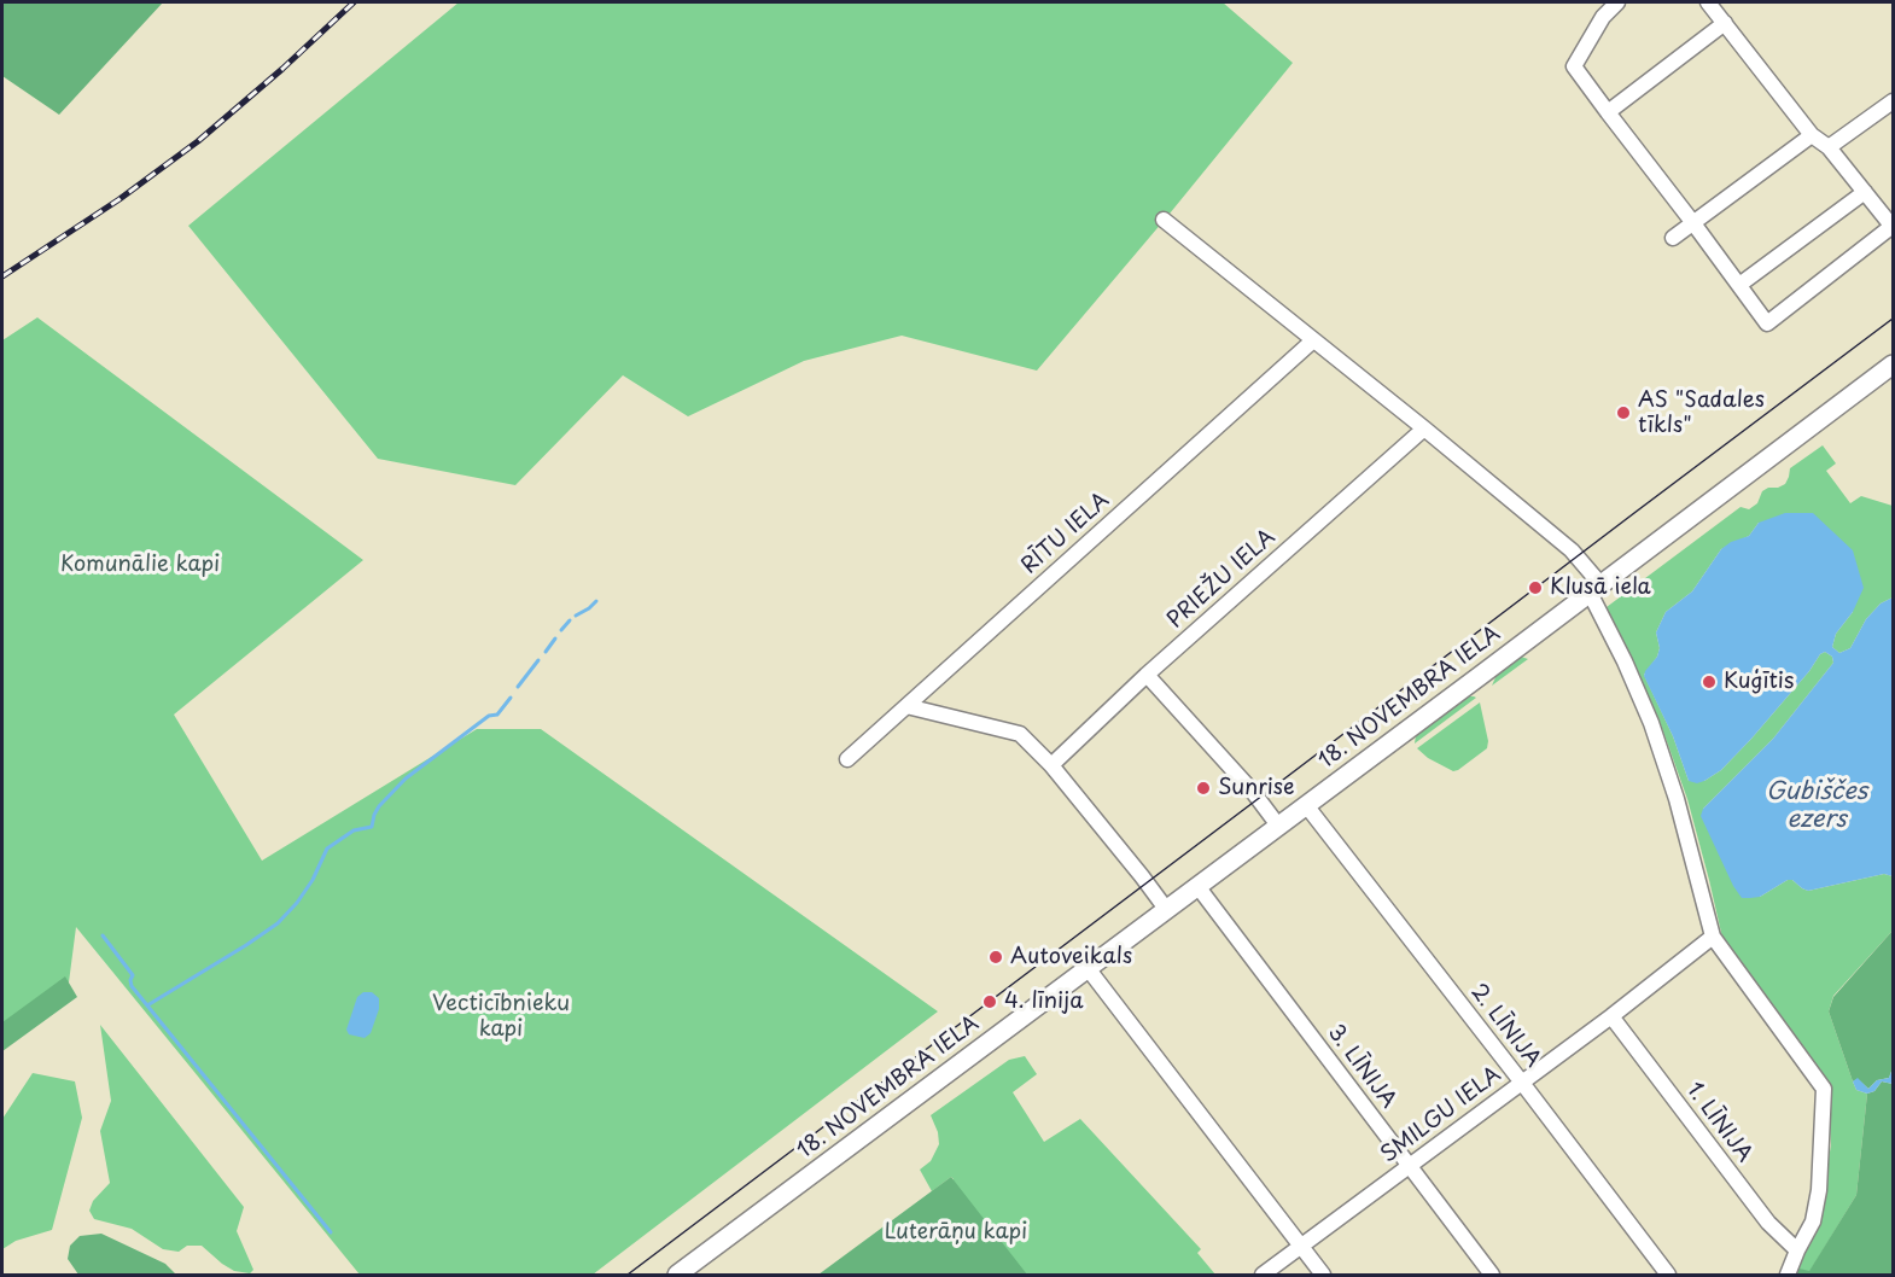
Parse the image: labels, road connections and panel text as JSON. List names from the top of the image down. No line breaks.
{"streets":{"main road":["18. NOVEMBRA IELA"],"street":["RĪTU IELA","PRIEŽU IELA","2. LĪNIJA","3. LĪNIJA","SMILGU IELA","1. LĪNIJA"]},"crossings":[["18. NOVEMBRA IELA","2. LĪNIJA"],["18. NOVEMBRA IELA","3. LĪNIJA"],["2. LĪNIJA","SMILGU IELA"],["3. LĪNIJA","SMILGU IELA"],["SMILGU IELA","1. LĪNIJA"]],"water":["Gubiščes ezers"],"parks":["Komunālie kapi","Vecticībnieku kapi","Luterāņu kapi"],"places":["AS \"Sadales tīkls\"","Klusā iela","Kuģītis","Sunrise","Autoveikals","4. līnija"]}
